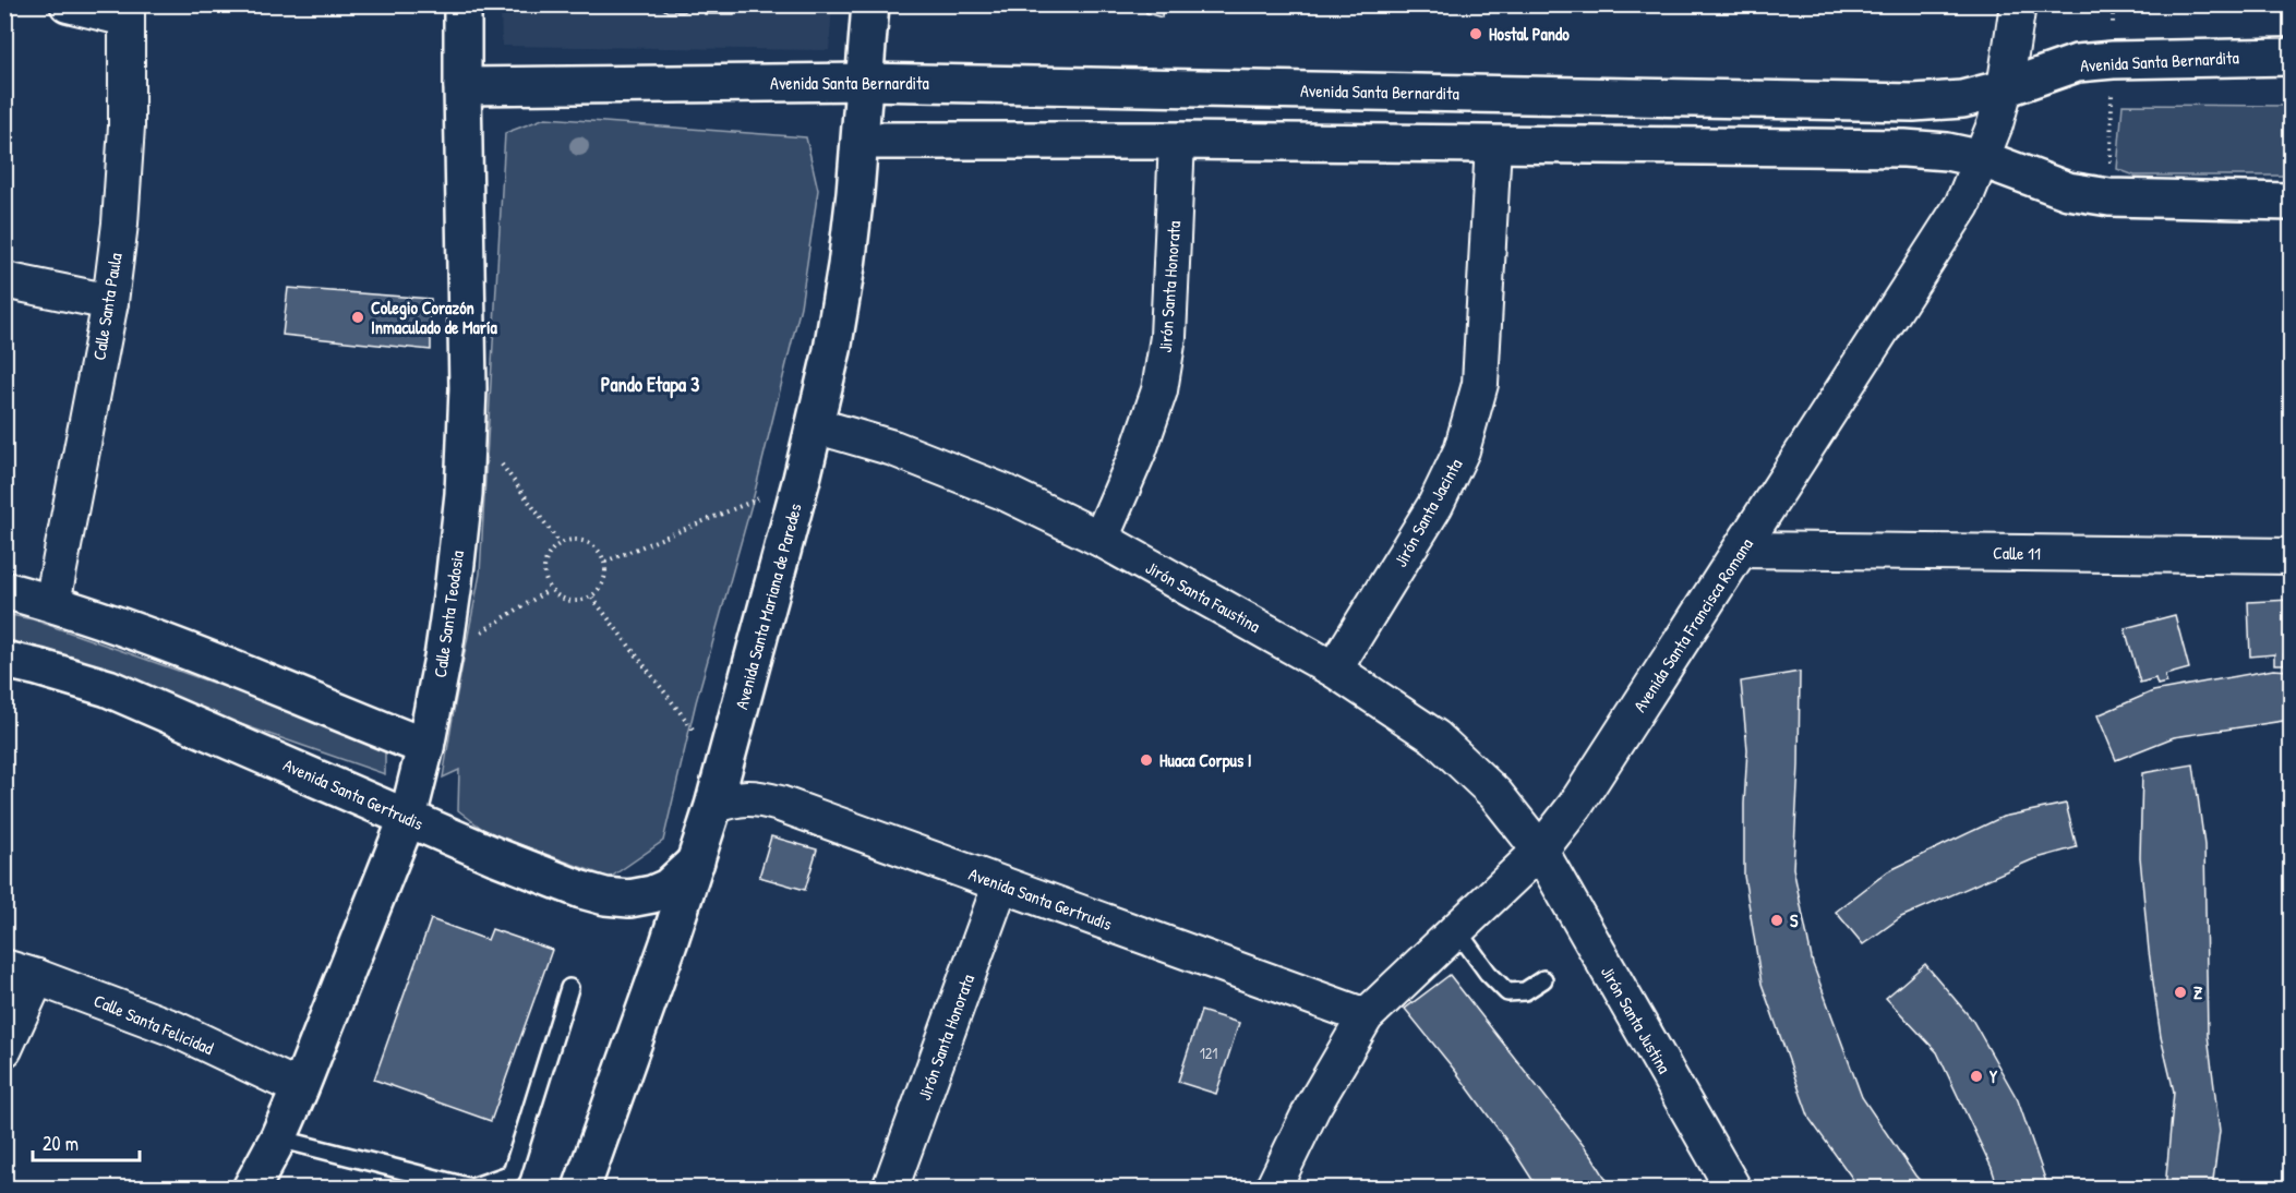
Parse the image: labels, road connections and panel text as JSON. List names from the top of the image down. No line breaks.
{"streets":{"main road":["Avenida Santa Bernardita","Avenida Santa Mariana de Paredes","Calle Santa Teodosia","Avenida Santa Gertrudis"],"street":["Jirón Santa Honorata","Calle Santa Paula","Jirón Santa Jacinta","Calle 11","Jirón Santa Faustina","Avenida Santa Francisca Romana","Jirón Santa Justina","Calle Santa Felicidad"]},"crossings":[["Avenida Santa Bernardita","Avenida Santa Mariana de Paredes"],["Avenida Santa Bernardita","Calle Santa Teodosia"],["Avenida Santa Bernardita","Avenida Santa Francisca Romana"],["Jirón Santa Honorata","Jirón Santa Faustina"],["Jirón Santa Honorata","Avenida Santa Gertrudis"],["Jirón Santa Jacinta","Jirón Santa Faustina"],["Calle 11","Avenida Santa Francisca Romana"],["Jirón Santa Faustina","Avenida Santa Mariana de Paredes"],["Jirón Santa Faustina","Avenida Santa Francisca Romana"],["Jirón Santa Faustina","Jirón Santa Justina"],["Avenida Santa Mariana de Paredes","Avenida Santa Gertrudis"],["Calle Santa Teodosia","Avenida Santa Gertrudis"],["Calle Santa Teodosia","Calle Santa Felicidad"],["Avenida Santa Francisca Romana","Avenida Santa Gertrudis"],["Avenida Santa Francisca Romana","Jirón Santa Justina"]],"districts":["Pando Etapa 3"],"places":["Hostal Pando","Colegio Corazón Inmaculado de María","Huaca Corpus I","S","Z","Y"],"house_numbers":["121"],"scale_bar":"20 m"}
